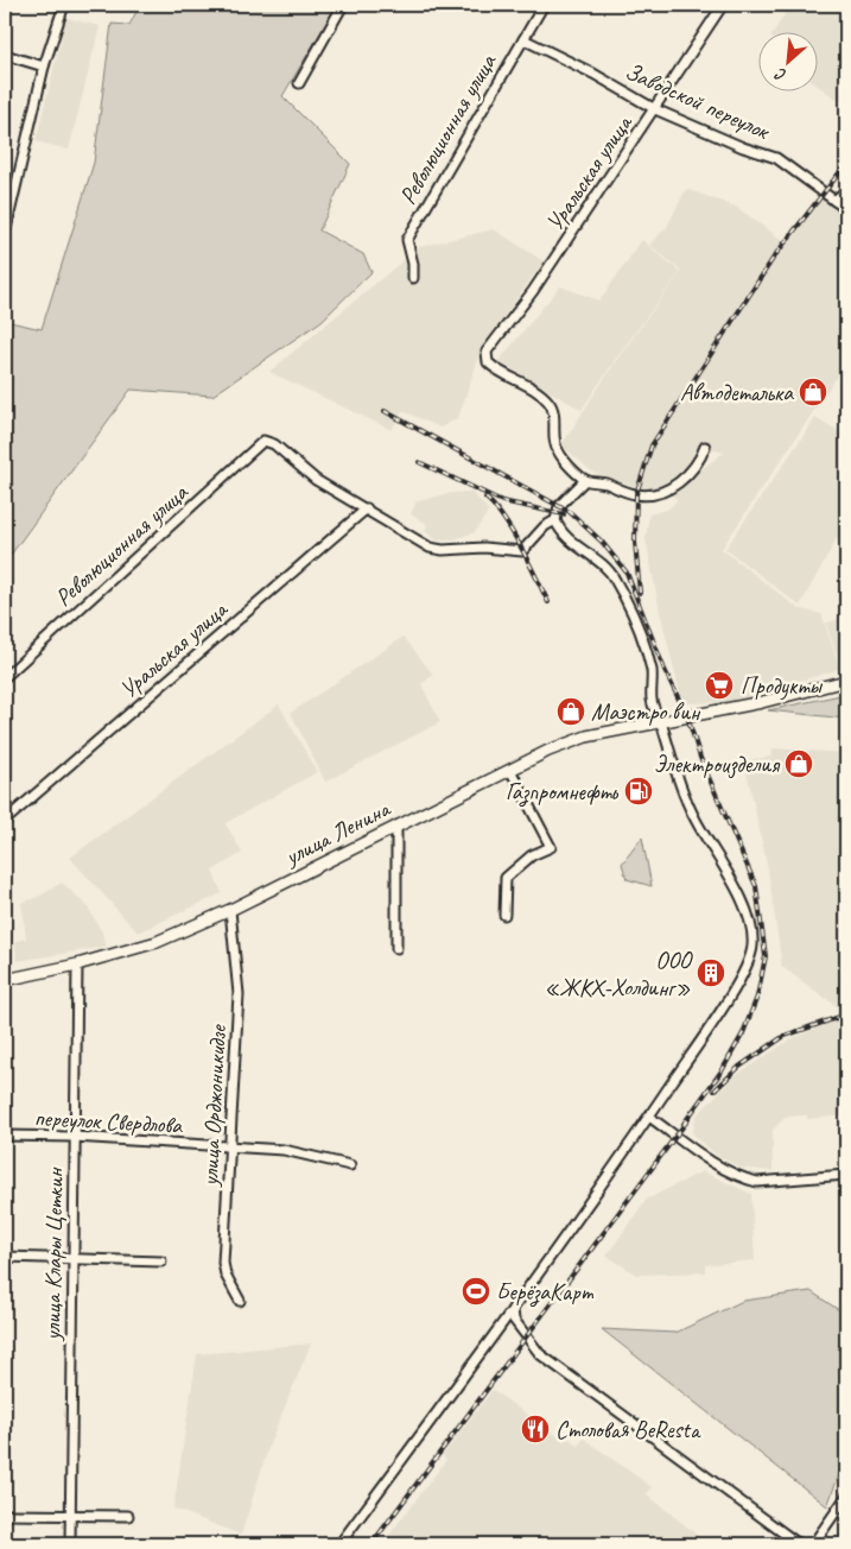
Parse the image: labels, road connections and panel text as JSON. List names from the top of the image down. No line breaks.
{"streets":{"main road":["улица Ленина"],"street":["Заводской переулок","Революционная улица","Уральская улица","улица Орджоникидзе","переулок Свердлова","улица Клары Цеткин"]},"crossings":[["Заводской переулок","Революционная улица"],["Заводской переулок","Уральская улица"],["Революционная улица","Уральская улица"],["улица Ленина","улица Орджоникидзе"],["улица Ленина","улица Клары Цеткин"],["улица Орджоникидзе","переулок Свердлова"],["переулок Свердлова","улица Клары Цеткин"]],"places":{"shop":["Автодеталька","Маэстро вин","Электроизделия"],"supermarket":["Продукты"],"fuel station":["Газпромнефть"],"building":["ООО «ЖКХ-Холдинг»"],"sports":["БерёзаКарт"],"restaurant":["Столовая BeResta"]},"north":"bottom left"}
